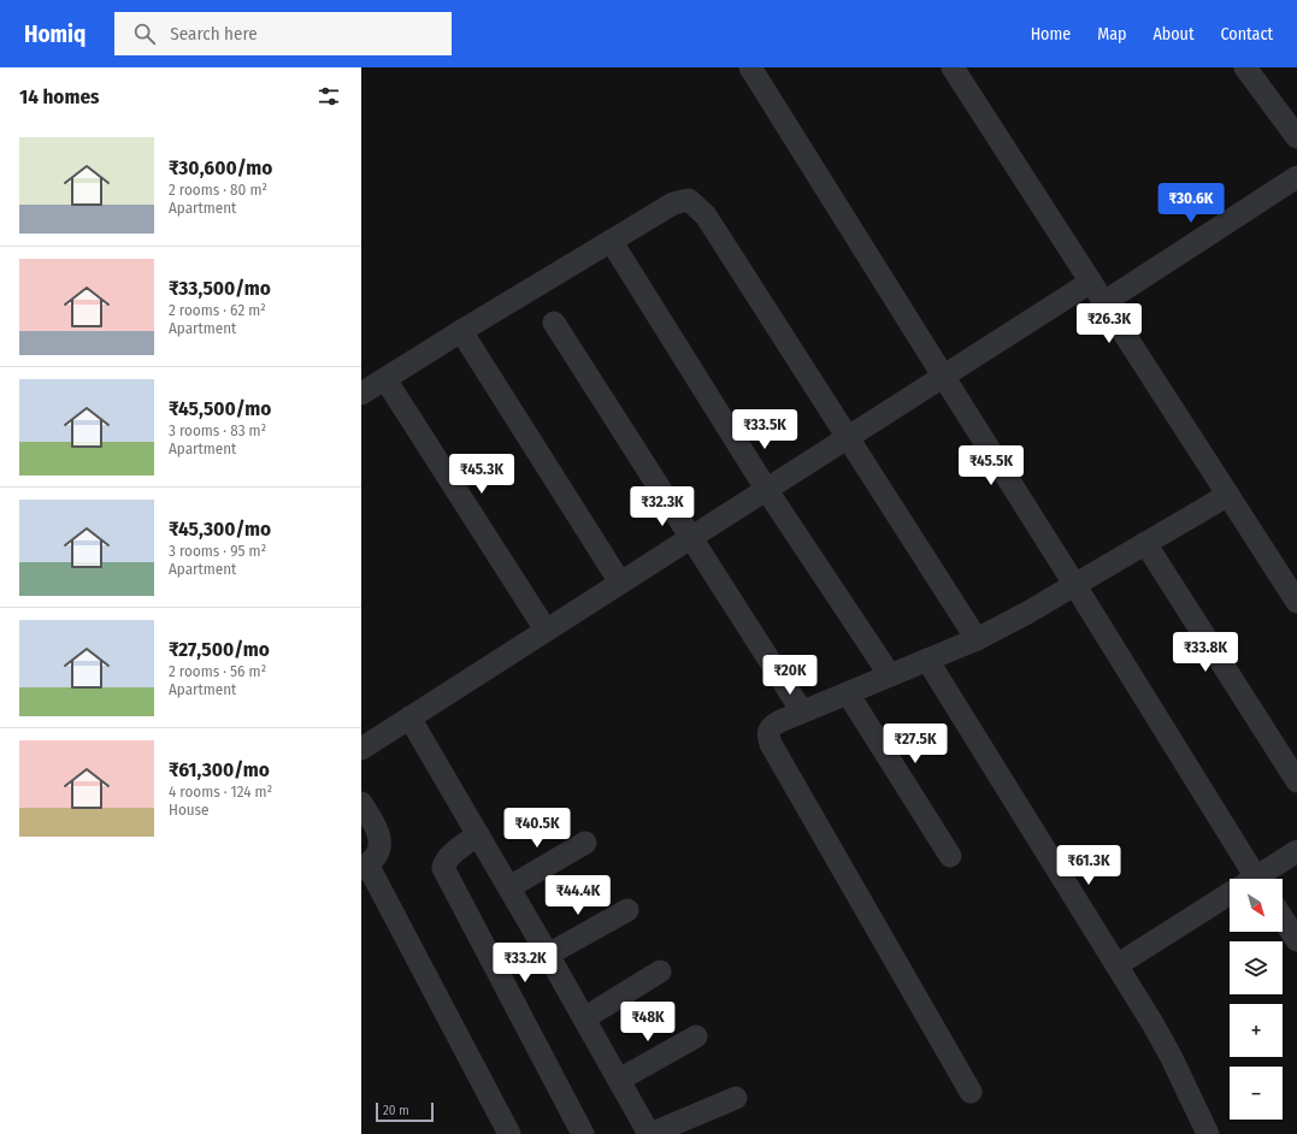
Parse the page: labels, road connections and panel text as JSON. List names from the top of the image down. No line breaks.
{"scale_bar":"20 m","north":"bottom right","page":{"header":"Homiq","search":"Search here","nav":["Home","Map","About","Contact"],"heading":"14 homes","list":[{"name":"₹30,600/mo","note":"2 rooms · 80 m² · Apartment"},{"name":"₹33,500/mo","note":"2 rooms · 62 m² · Apartment"},{"name":"₹45,500/mo","note":"3 rooms · 83 m² · Apartment"},{"name":"₹45,300/mo","note":"3 rooms · 95 m² · Apartment"},{"name":"₹27,500/mo","note":"2 rooms · 56 m² · Apartment"},{"name":"₹61,300/mo","note":"4 rooms · 124 m² · House"}],"price":["₹30.6K","₹26.3K","₹33.5K","₹45.5K","₹45.3K","₹32.3K","₹33.8K","₹20K","₹27.5K","₹40.5K","₹61.3K","₹44.4K","₹33.2K","₹48K"],"map_buttons":["+","−"],"scale":"20 m"}}
